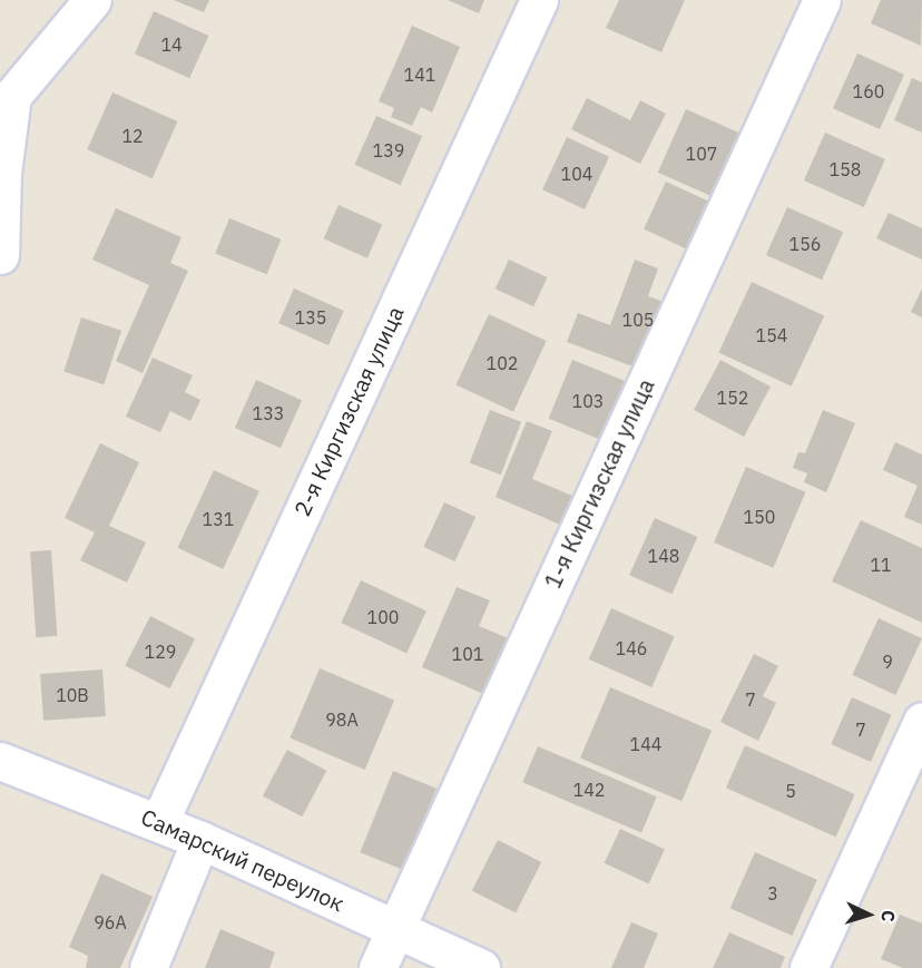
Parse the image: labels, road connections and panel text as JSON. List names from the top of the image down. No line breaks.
{"streets":{"street":["2-я Киргизская улица","1-я Киргизская улица","Самарский переулок"]},"crossings":[["2-я Киргизская улица","Самарский переулок"],["1-я Киргизская улица","Самарский переулок"]],"house_numbers":["14","141","160","12","139","107","158","104","156","135","105","154","102","152","103","133","150","131","148","11","100","146","129","101","9","10В","7","98А","7","144","142","5","3","96А"],"north":"right"}
